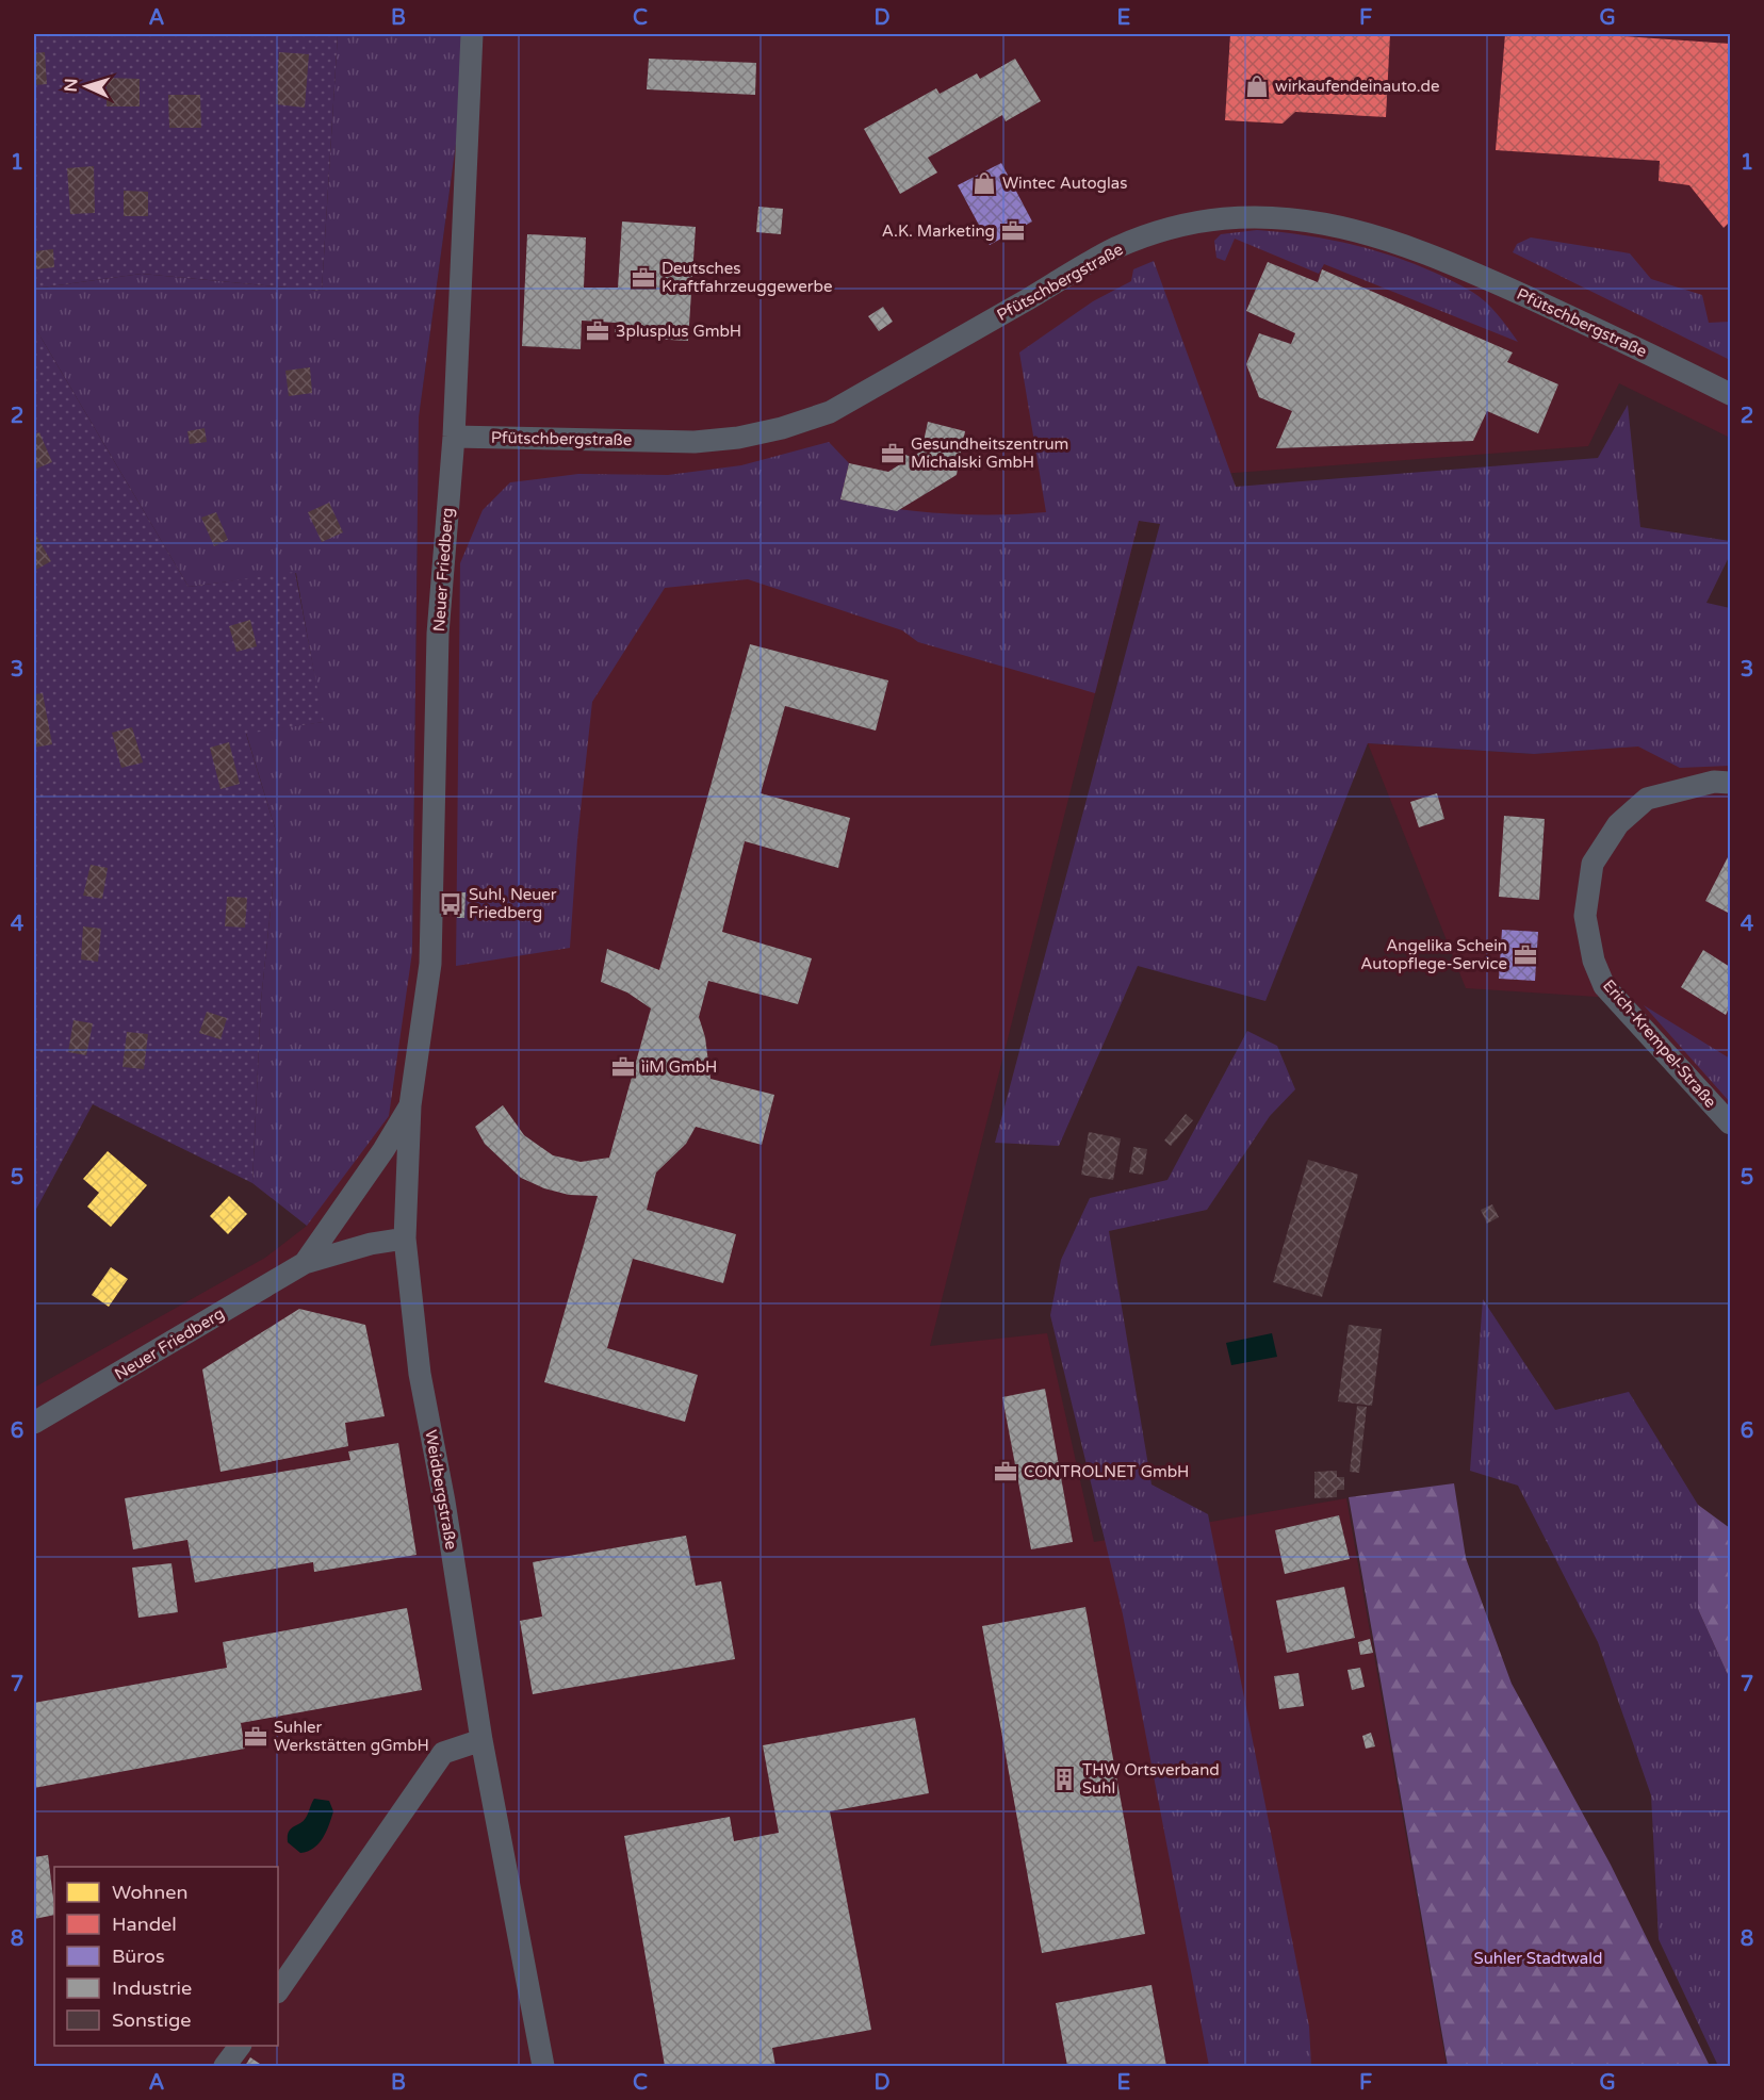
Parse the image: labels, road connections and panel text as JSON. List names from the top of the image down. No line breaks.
{"streets":{"street":["Pfütschbergstraße","Neuer Friedberg","Erich-Krempel-Straße","Weidbergstraße"]},"crossings":[["Pfütschbergstraße","Neuer Friedberg"],["Neuer Friedberg","Weidbergstraße"]],"parks":["Suhler Stadtwald"],"places":{"shop":["wirkaufendeinauto.de","Wintec Autoglas"],"office":["A.K. Marketing","Deutsches Kraftfahrzeuggewerbe","3plusplus GmbH","Gesundheitszentrum Michalski GmbH","Angelika Schein Autopflege-Service","iiM GmbH","CONTROLNET GmbH","Suhler Werkstätten gGmbH"],"bus stop":["Suhl, Neuer Friedberg"],"building":["THW Ortsverband Suhl"]},"legend":["Wohnen","Handel","Büros","Industrie","Sonstige"],"north":"left","grid":{"columns":["A","B","C","D","E","F","G"],"rows":["1","2","3","4","5","6","7","8"]}}
